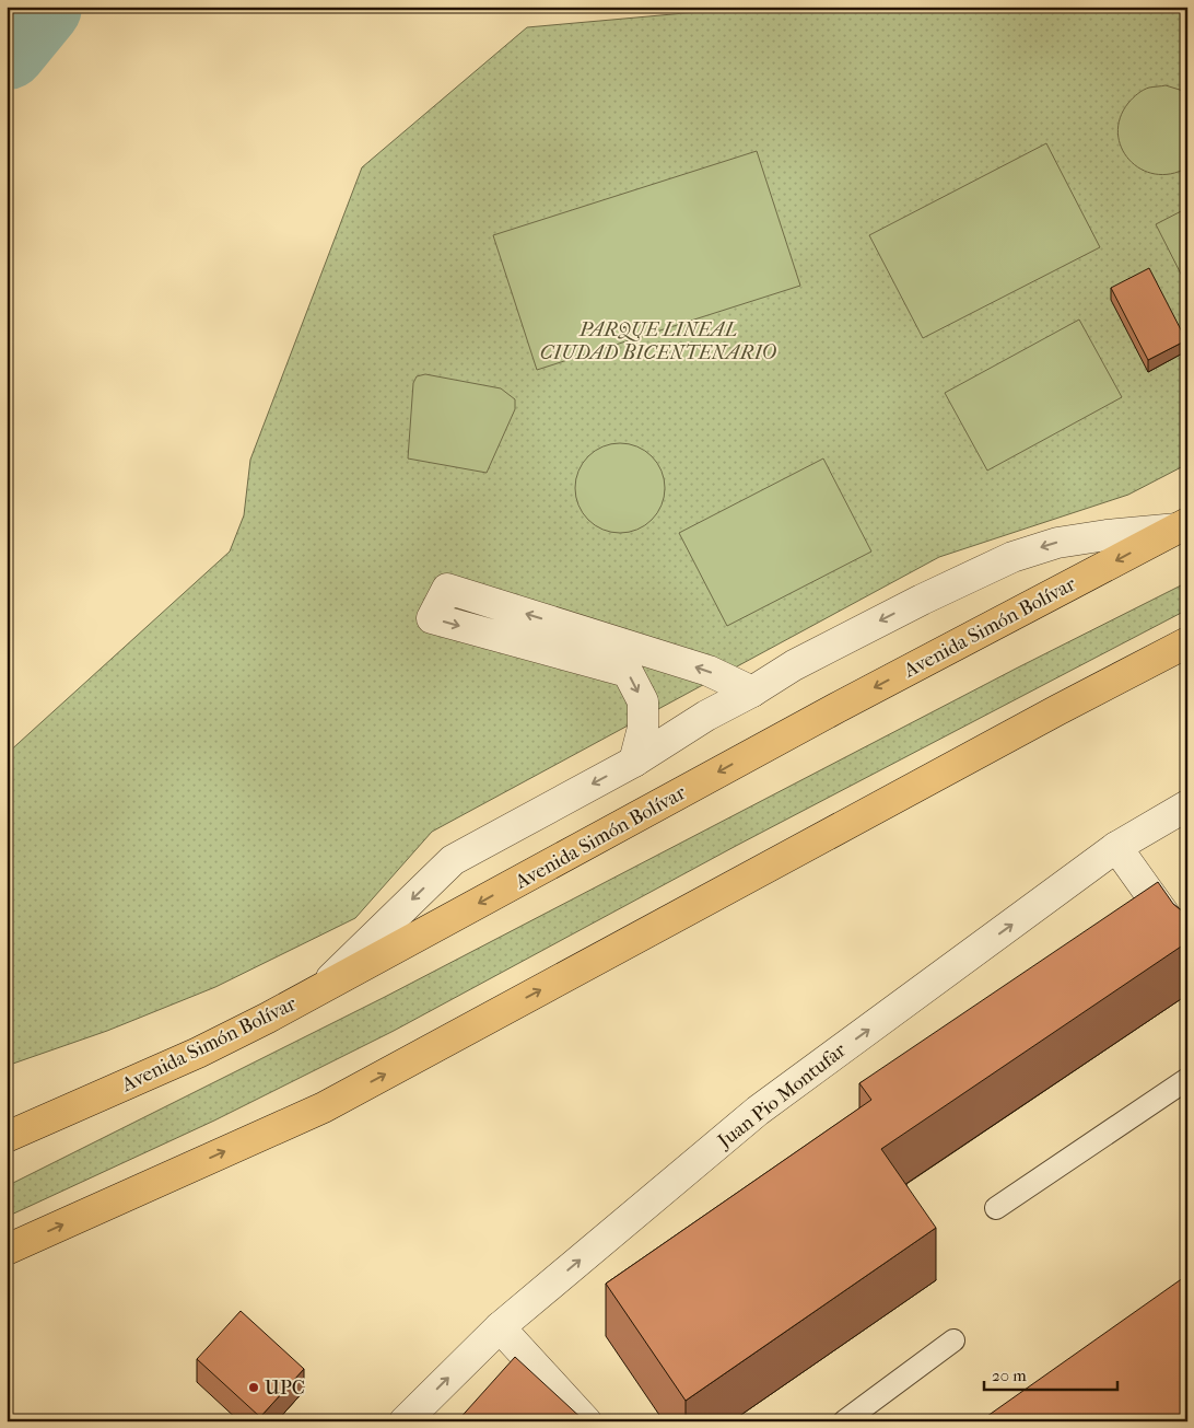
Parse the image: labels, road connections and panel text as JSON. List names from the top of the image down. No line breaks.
{"streets":{"highway":["Avenida Simón Bolívar"],"street":["Juan Pio Montufar"]},"one_way":["Juan Pio Montufar"],"parks":["PARQUE LINEAL CIUDAD BICENTENARIO"],"places":["UPC"],"scale_bar":"20 m"}
